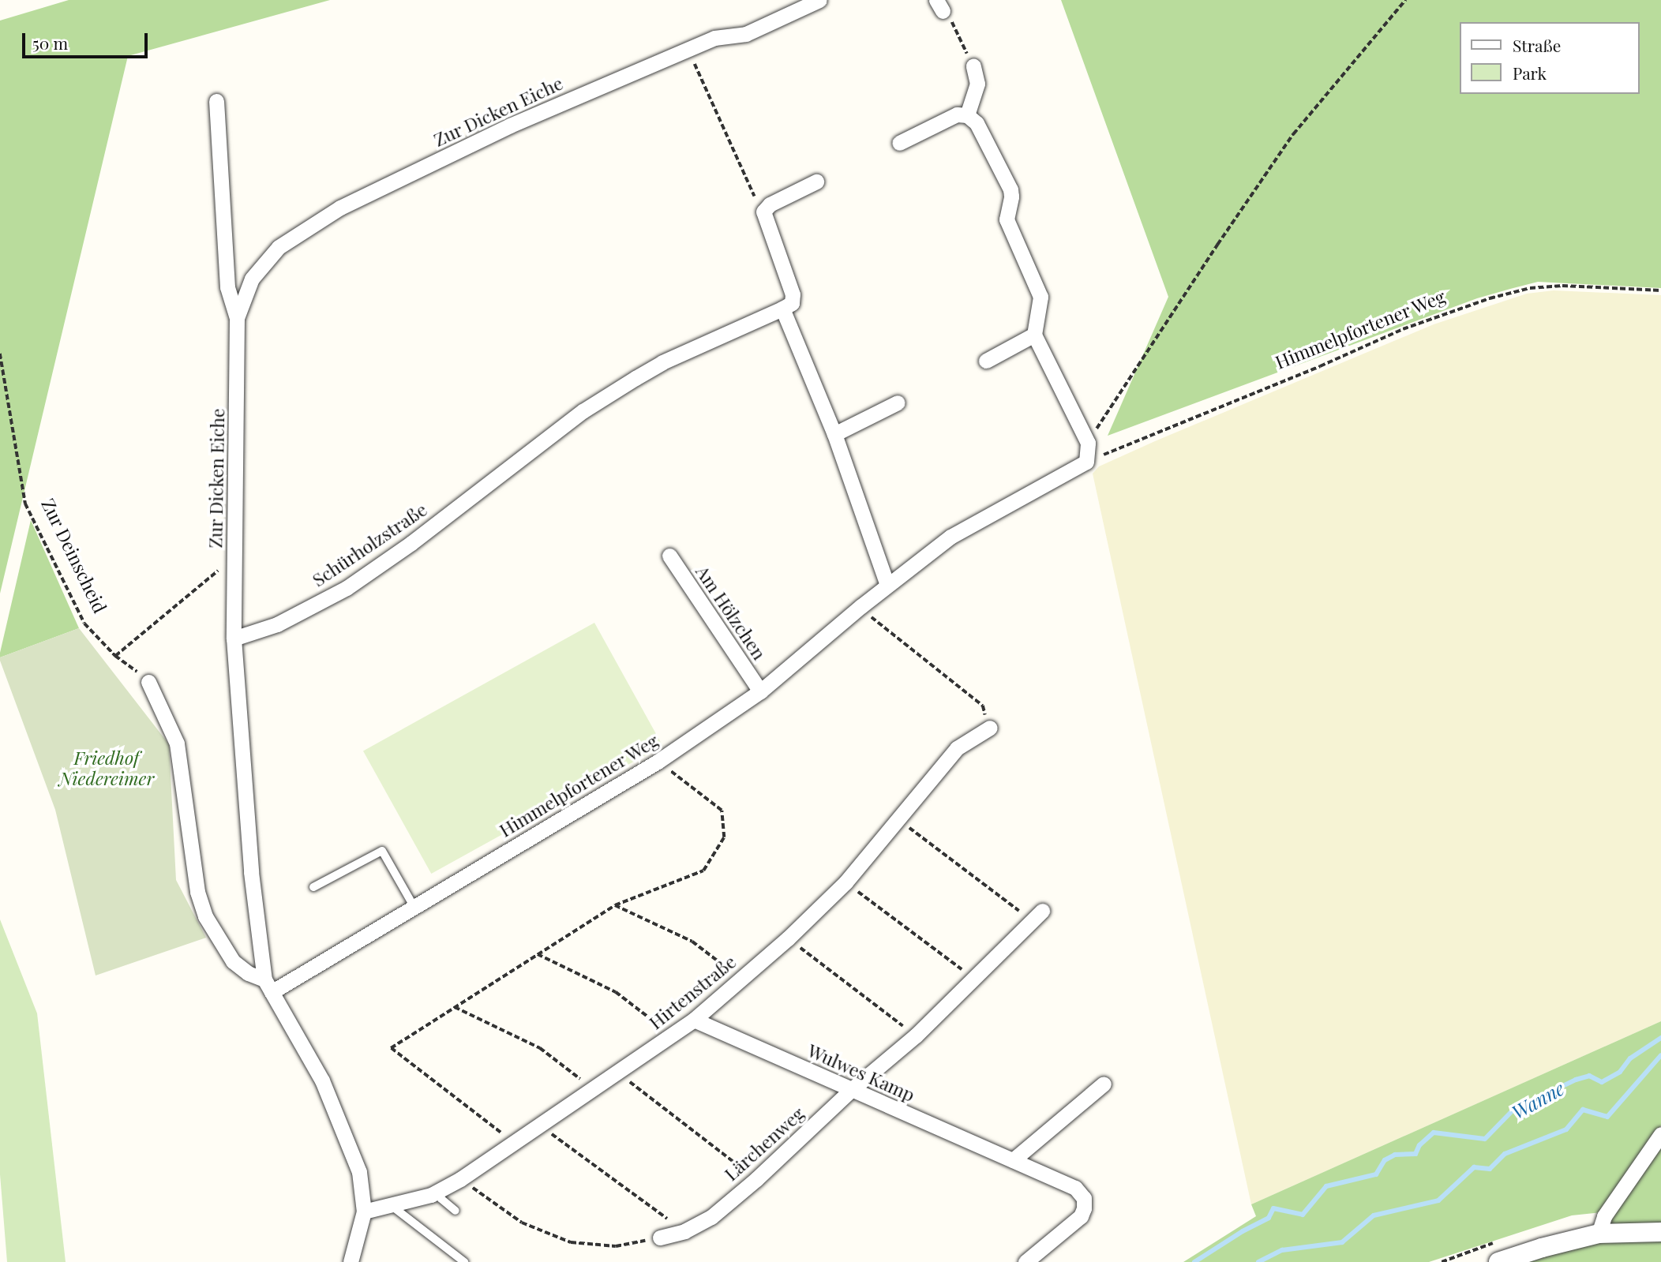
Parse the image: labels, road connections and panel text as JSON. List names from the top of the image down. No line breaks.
{"streets":{"street":["Zur Dicken Eiche","Himmelpfortener Weg","Schürholzstraße","Am Hölzchen","Hirtenstraße","Wulwes Kamp","Lärchenweg"],"path":["Zur Deinscheid"]},"crossings":[["Zur Dicken Eiche","Schürholzstraße"],["Himmelpfortener Weg","Am Hölzchen"],["Hirtenstraße","Wulwes Kamp"],["Wulwes Kamp","Lärchenweg"]],"water":["Wanne"],"parks":["Friedhof Niedereimer"],"legend":["Straße","Park"],"scale_bar":"50 m"}
